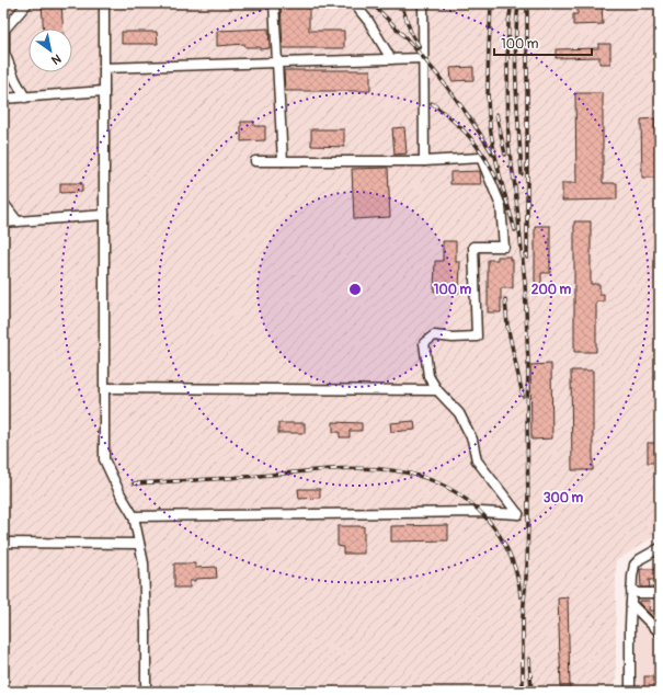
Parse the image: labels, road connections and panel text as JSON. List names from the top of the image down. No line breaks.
{"scale_bar":"100 m","north":"bottom right","rings":["100 m","200 m","300 m"]}
